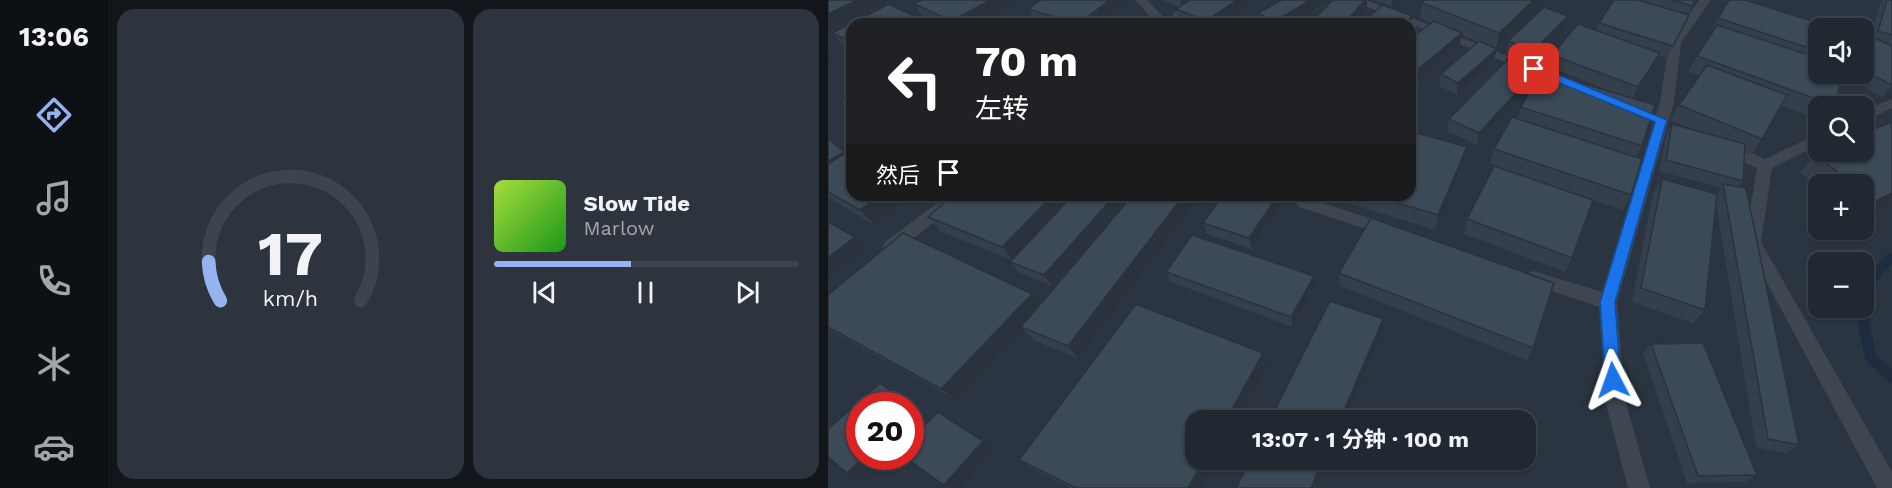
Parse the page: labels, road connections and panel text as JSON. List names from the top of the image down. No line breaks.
{"page":{"tabs":"13:06","map_buttons":["+","−"],"turn":["70 m","左转"],"then":"然后","song":["Slow Tide","Marlow"],"limit":"20","trip":"13:07 · 1 分钟 · 100 m","gauge":["17","km/h"]}}
